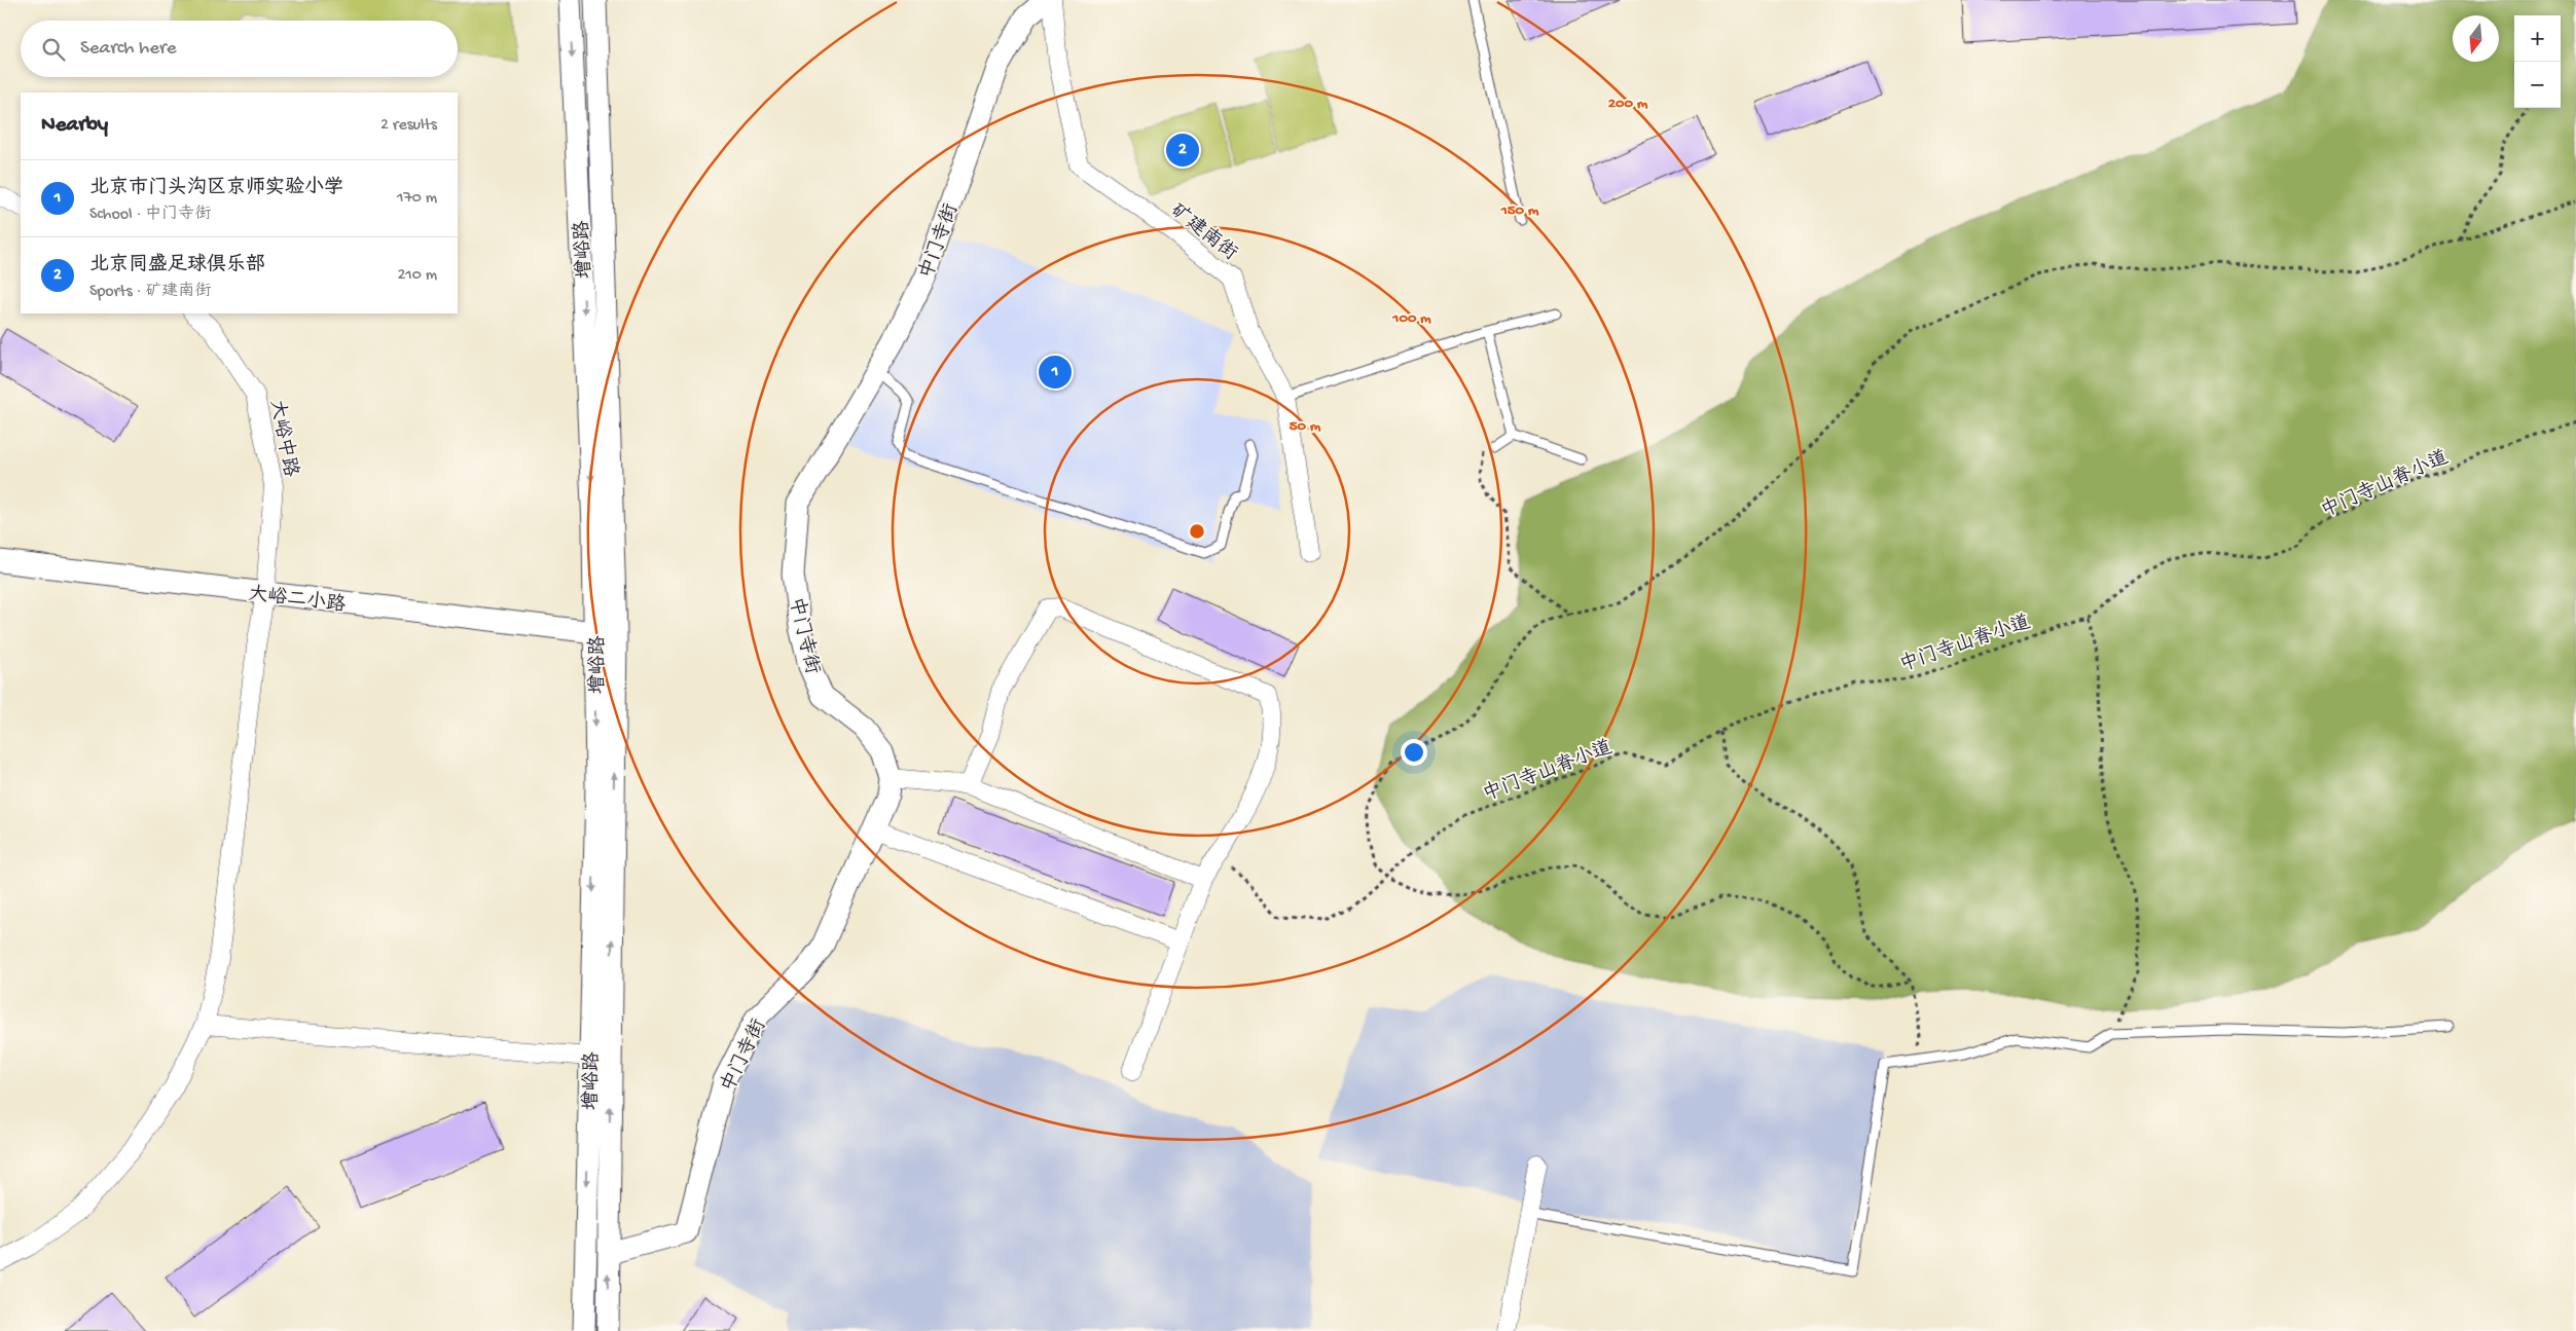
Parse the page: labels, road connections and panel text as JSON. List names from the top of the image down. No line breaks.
{"streets":{"street":["矿建南街","中门寺街","增峪路","大峪中路","大峪二小路"],"path":["中门寺山脊小道"]},"crossings":[["中门寺街","增峪路"],["增峪路","大峪二小路"],["大峪中路","大峪二小路"]],"north":"bottom","page":{"map_buttons":["+","−"],"search":"Search here","heading":["Nearby","2 results"],"pins":["2","1"],"list":[{"mark":"1","name":"北京市门头沟区京师实验小学","note":"School · 中门寺街","value":"170 m"},{"mark":"2","name":"北京同盛足球俱乐部","note":"Sports · 矿建南街","value":"210 m"}]},"rings":["200 m","150 m","100 m","50 m"]}
